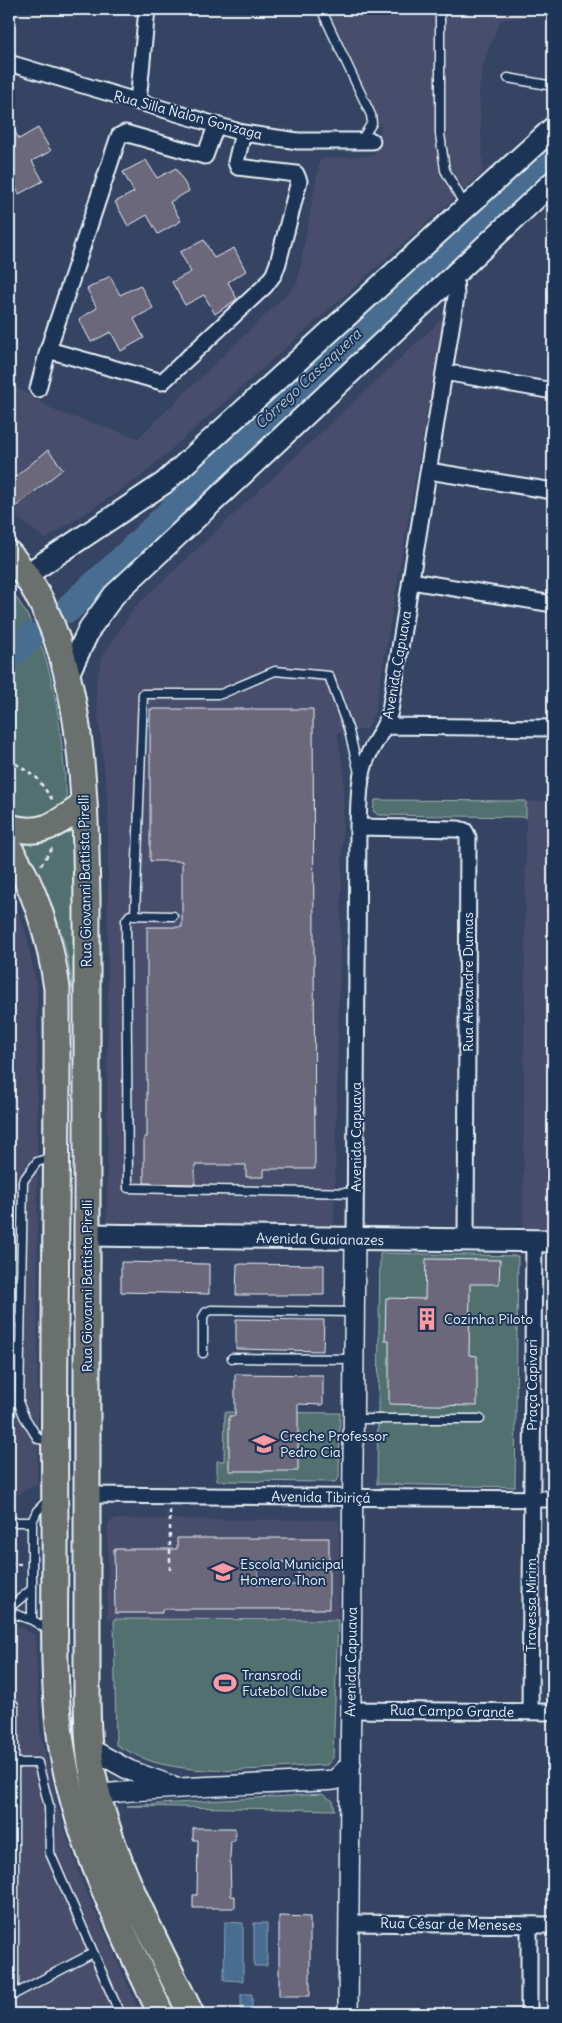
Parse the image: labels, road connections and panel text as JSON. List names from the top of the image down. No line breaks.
{"streets":{"highway":["Rua Giovanni Battista Pirelli"],"main road":["Avenida Guaianazes"],"street":["Rua Silla Nalon Gonzaga","Avenida Capuava","Rua Alexandre Dumas","Praça Capivari","Avenida Tibiriçá","Travessa Mirim","Rua Campo Grande","Rua César de Meneses"]},"crossings":[["Avenida Capuava","Rua Alexandre Dumas"],["Avenida Capuava","Avenida Guaianazes"],["Avenida Capuava","Avenida Tibiriçá"],["Avenida Capuava","Rua Campo Grande"],["Avenida Capuava","Rua César de Meneses"],["Rua Giovanni Battista Pirelli","Avenida Guaianazes"],["Rua Giovanni Battista Pirelli","Avenida Tibiriçá"],["Rua Alexandre Dumas","Avenida Guaianazes"],["Avenida Guaianazes","Praça Capivari"],["Praça Capivari","Avenida Tibiriçá"],["Praça Capivari","Travessa Mirim"],["Avenida Tibiriçá","Travessa Mirim"],["Travessa Mirim","Rua Campo Grande"]],"water":["Córrego Cassaquera"],"places":{"building":["Cozinha Piloto"],"school or university":["Creche Professor Pedro Cia","Escola Municipal Homero Thon"],"sports":["Transrodi Futebol Clube"]}}
